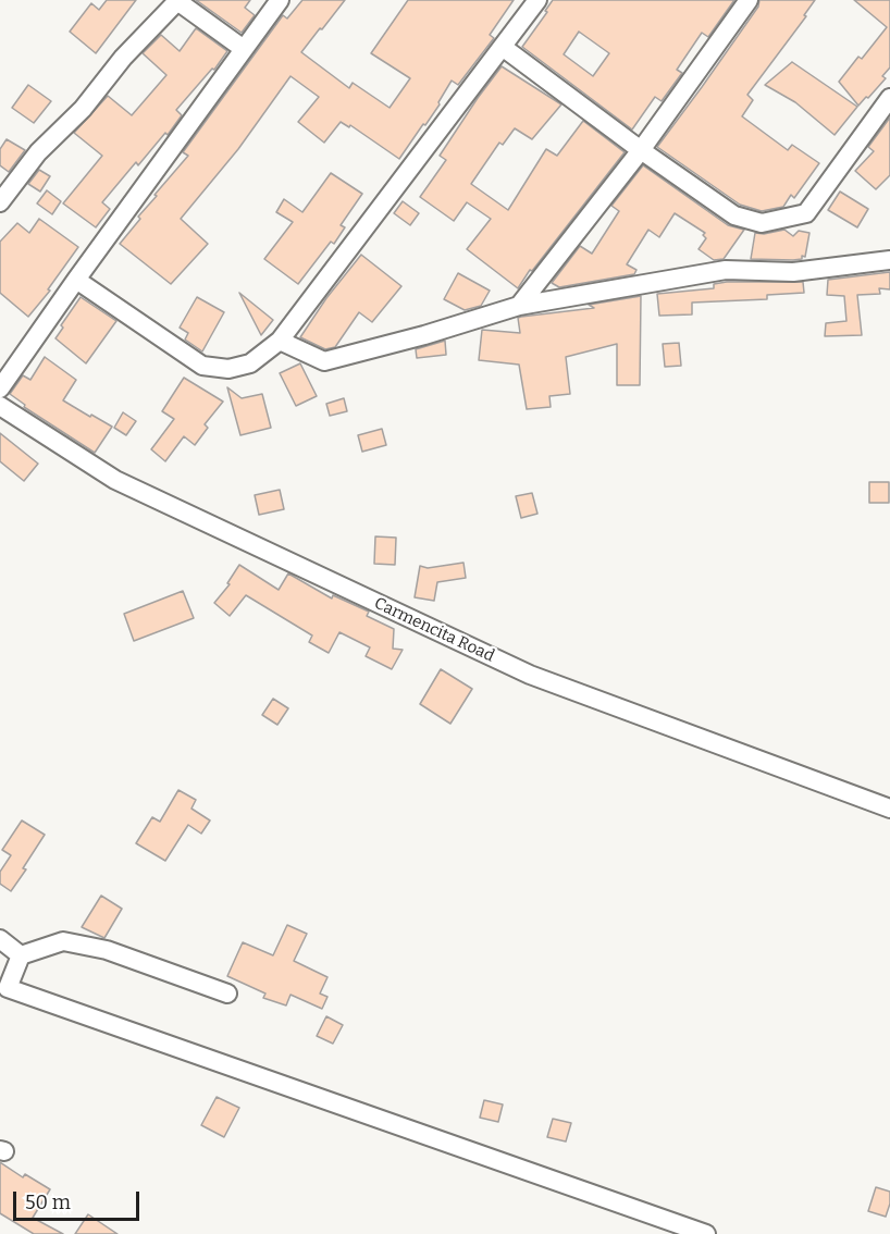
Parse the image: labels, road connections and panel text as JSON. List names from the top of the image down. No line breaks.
{"streets":{"street":["Carmencita Road"]},"scale_bar":"50 m"}
